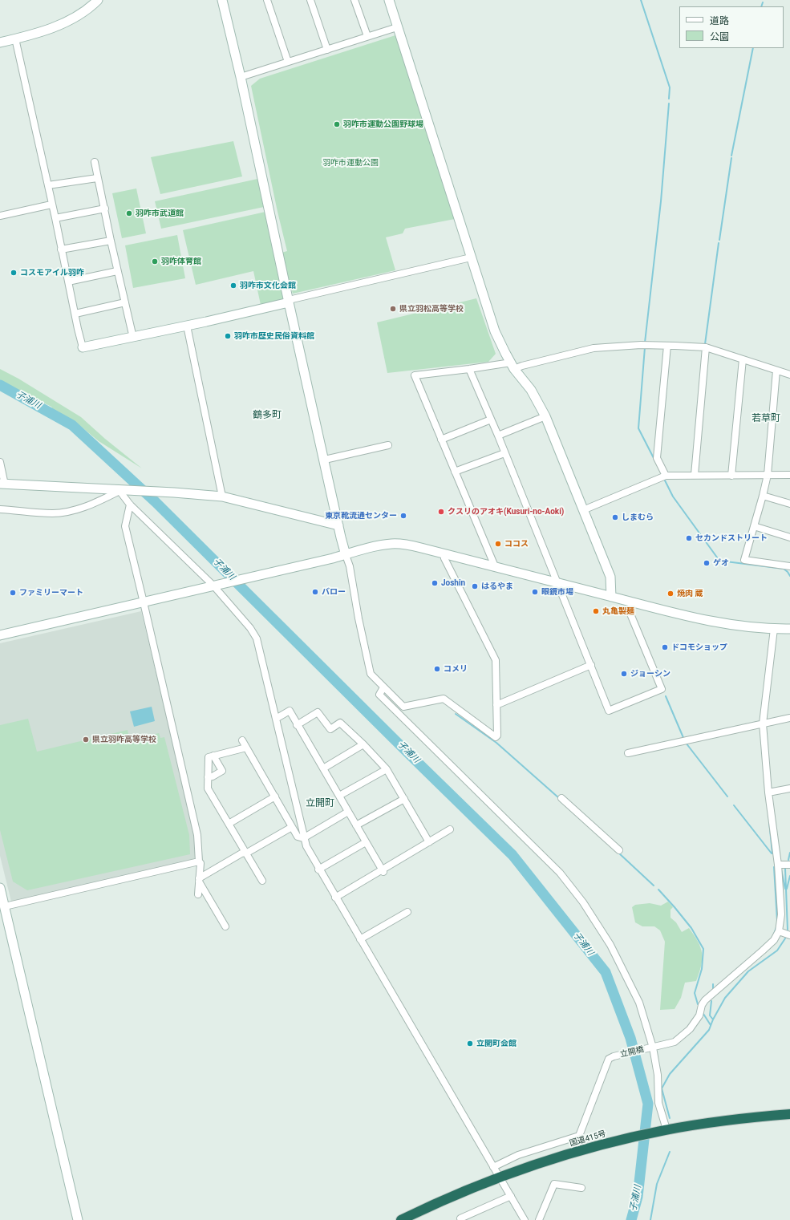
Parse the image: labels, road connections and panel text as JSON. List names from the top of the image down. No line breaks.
{"streets":{"highway":["国道415号"],"street":["立開橋"]},"districts":["鶴多町","若草町","立開町"],"water":["子浦川"],"parks":["羽咋市運動公園"],"places":["羽咋市運動公園野球場","羽咋市武道館","羽咋体育館","コスモアイル羽咋","羽咋市文化会館","県立羽松高等学校","羽咋市歴史民俗資料館","クスリのアオキ(Kusuri-no-Aoki)","東京靴流通センター","しまむら","セカンドストリート","ココス","ゲオ","Joshin","はるやま","バロー","眼鏡市場","ファミリーマート","焼肉 蔵","丸亀製麺","ドコモショップ","コメリ","ジョーシン","県立羽咋高等学校","立開町会館"],"legend":["道路","公園"]}
